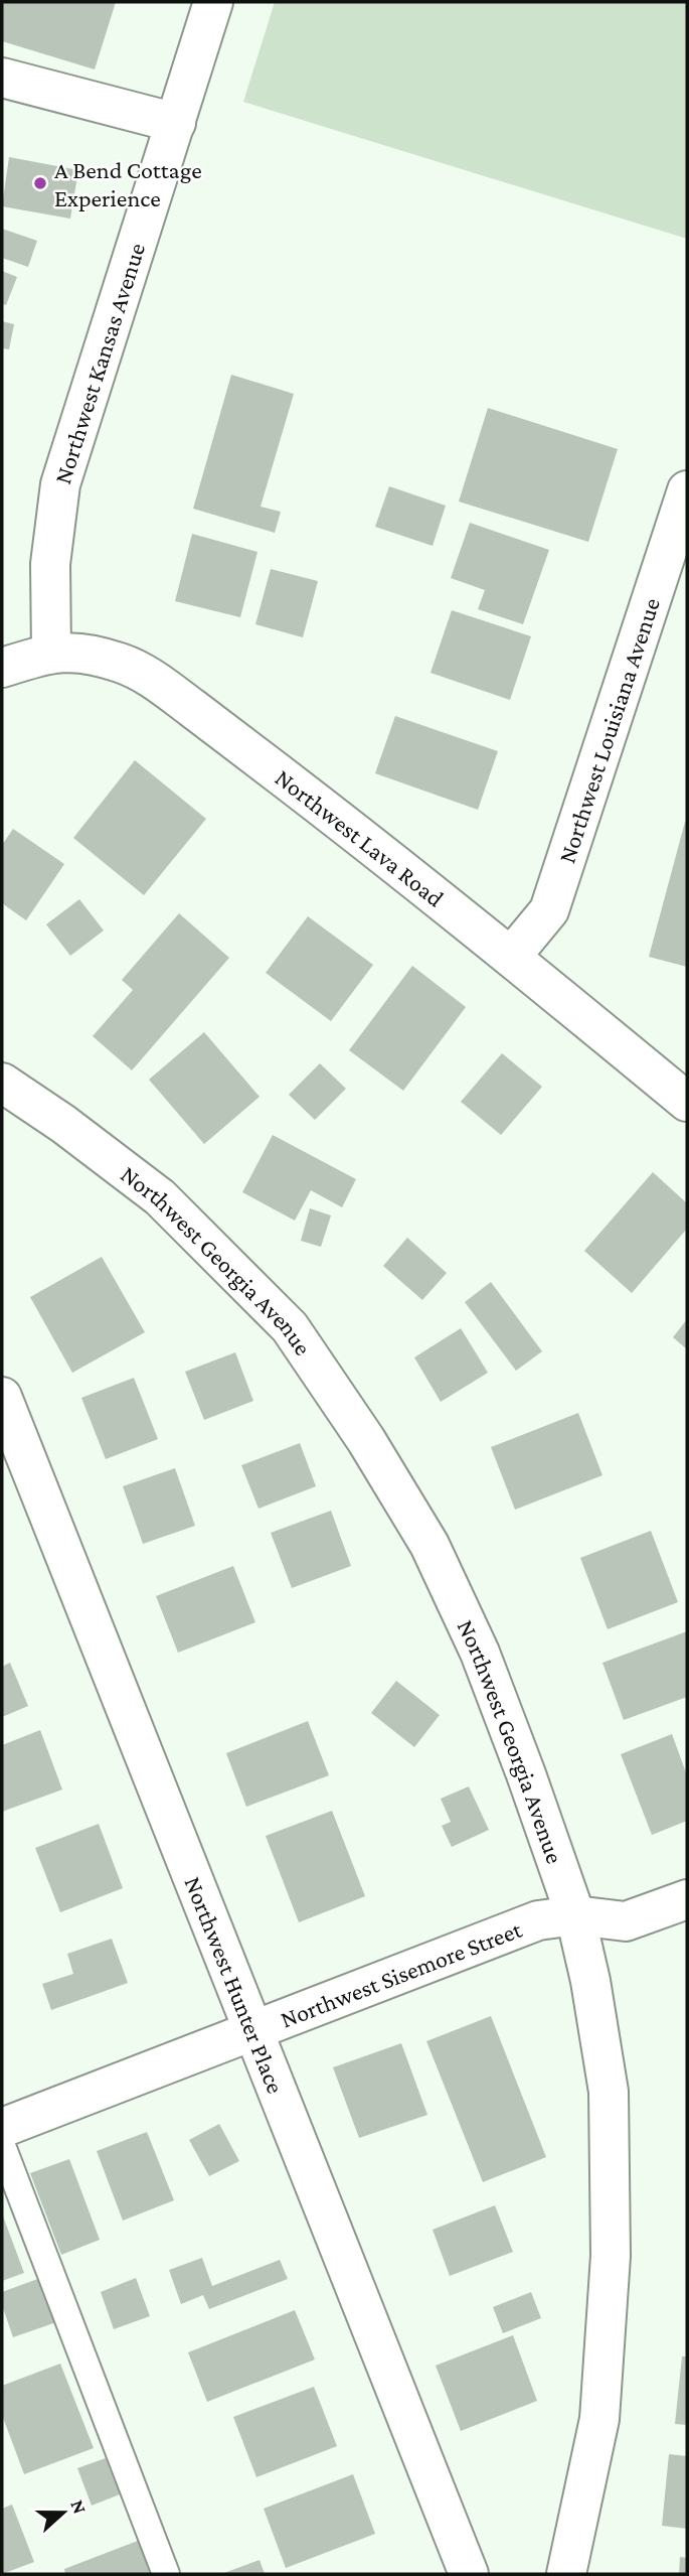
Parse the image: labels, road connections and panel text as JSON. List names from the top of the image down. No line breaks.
{"streets":{"street":["Northwest Kansas Avenue","Northwest Louisiana Avenue","Northwest Lava Road","Northwest Georgia Avenue","Northwest Sisemore Street","Northwest Hunter Place"]},"crossings":[["Northwest Kansas Avenue","Northwest Lava Road"],["Northwest Louisiana Avenue","Northwest Lava Road"],["Northwest Georgia Avenue","Northwest Sisemore Street"],["Northwest Sisemore Street","Northwest Hunter Place"]],"places":["A Bend Cottage Experience"],"north":"right"}
